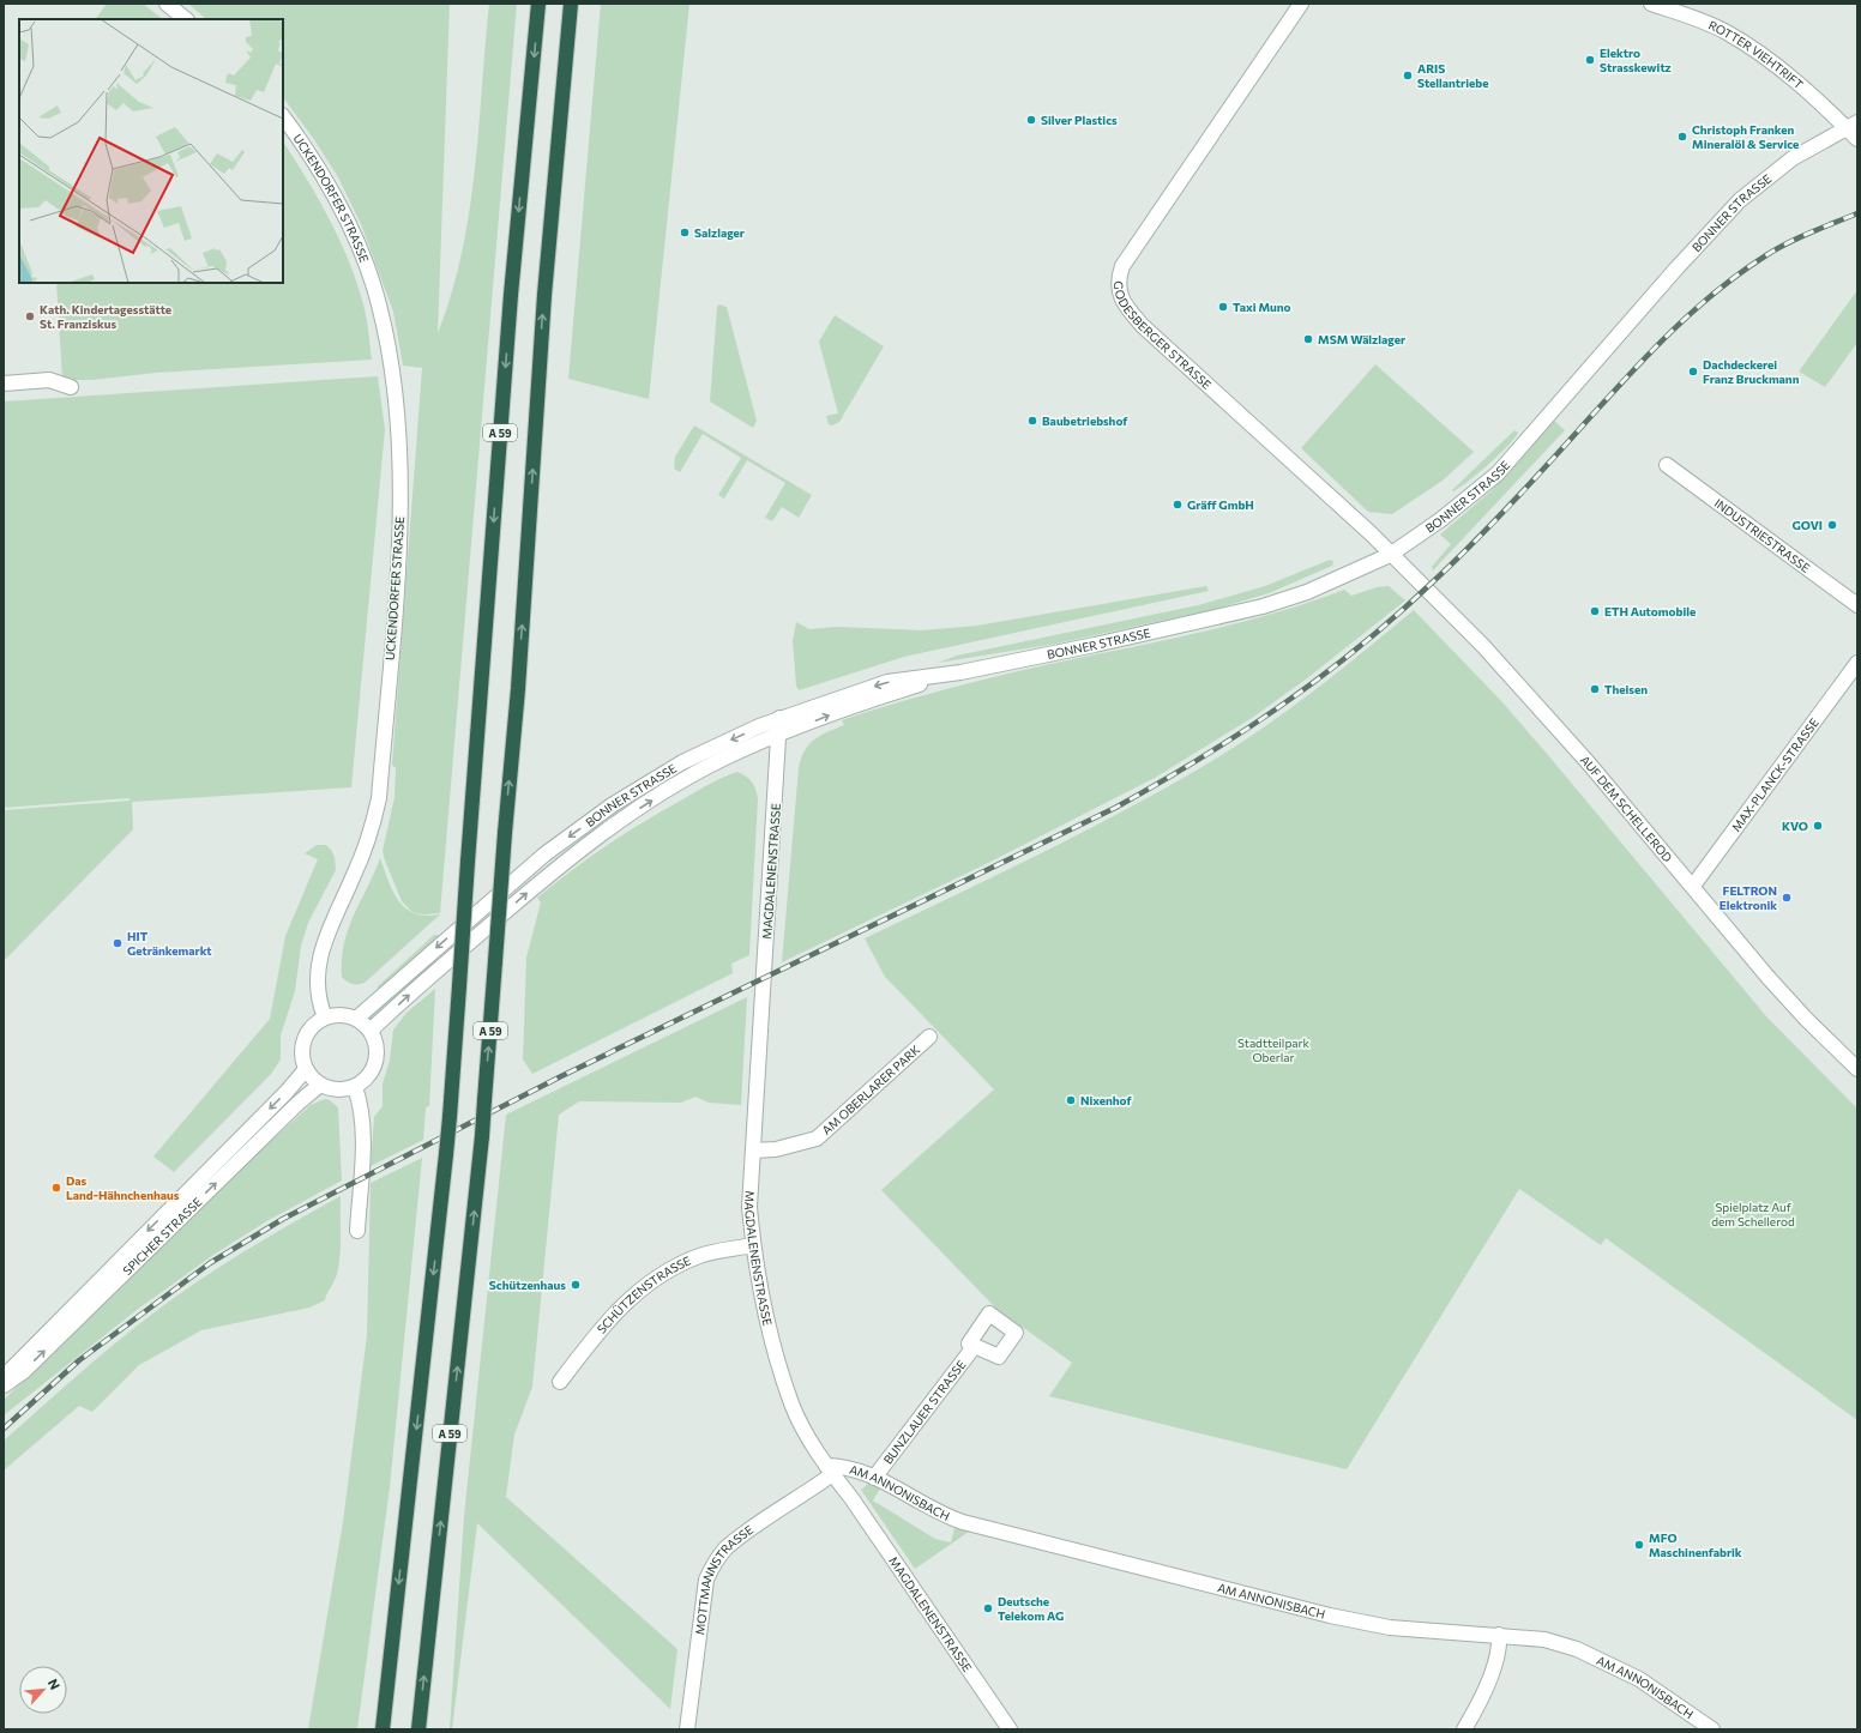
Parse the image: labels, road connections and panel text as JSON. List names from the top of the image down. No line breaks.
{"streets":{"highway":["A 59"],"street":["ROTTER VIEHTRIFT","UCKENDORFER STRASSE","BONNER STRASSE","GODESBERGER STRASSE","INDUSTRIESTRASSE","MAX-PLANCK-STRASSE","AUF DEM SCHELLEROD","MAGDALENENSTRASSE","AM OBERLARER PARK","SPICHER STRASSE","SCHÜTZENSTRASSE","BUNZLAUER STRASSE","AM ANNONISBACH","MOTTMANNSTRASSE"]},"crossings":[["ROTTER VIEHTRIFT","BONNER STRASSE"],["UCKENDORFER STRASSE","BONNER STRASSE"],["UCKENDORFER STRASSE","SPICHER STRASSE"],["BONNER STRASSE","GODESBERGER STRASSE"],["BONNER STRASSE","AUF DEM SCHELLEROD"],["BONNER STRASSE","MAGDALENENSTRASSE"],["BONNER STRASSE","SPICHER STRASSE"],["GODESBERGER STRASSE","AUF DEM SCHELLEROD"],["MAX-PLANCK-STRASSE","AUF DEM SCHELLEROD"],["MAGDALENENSTRASSE","AM OBERLARER PARK"],["MAGDALENENSTRASSE","SCHÜTZENSTRASSE"],["MAGDALENENSTRASSE","AM ANNONISBACH"],["MAGDALENENSTRASSE","MOTTMANNSTRASSE"],["BUNZLAUER STRASSE","AM ANNONISBACH"],["AM ANNONISBACH","MOTTMANNSTRASSE"]],"parks":["Stadtteilpark Oberlar","Spielplatz Auf dem Schellerod"],"places":["Elektro Strasskewitz","ARIS Stellantriebe","Silver Plastics","Christoph Franken Mineralöl & Service","Salzlager","Taxi Muno","Kath. Kindertagesstätte St. Franziskus","MSM Wälzlager","Dachdeckerei Franz Bruckmann","Baubetriebshof","Gräff GmbH","GOVI","ETH Automobile","Theisen","KVO","FELTRON Elektronik","HIT Getränkemarkt","Nixenhof","Das Land-Hähnchenhaus","Schützenhaus","MFO Maschinenfabrik","Deutsche Telekom AG"],"north":"top right"}
